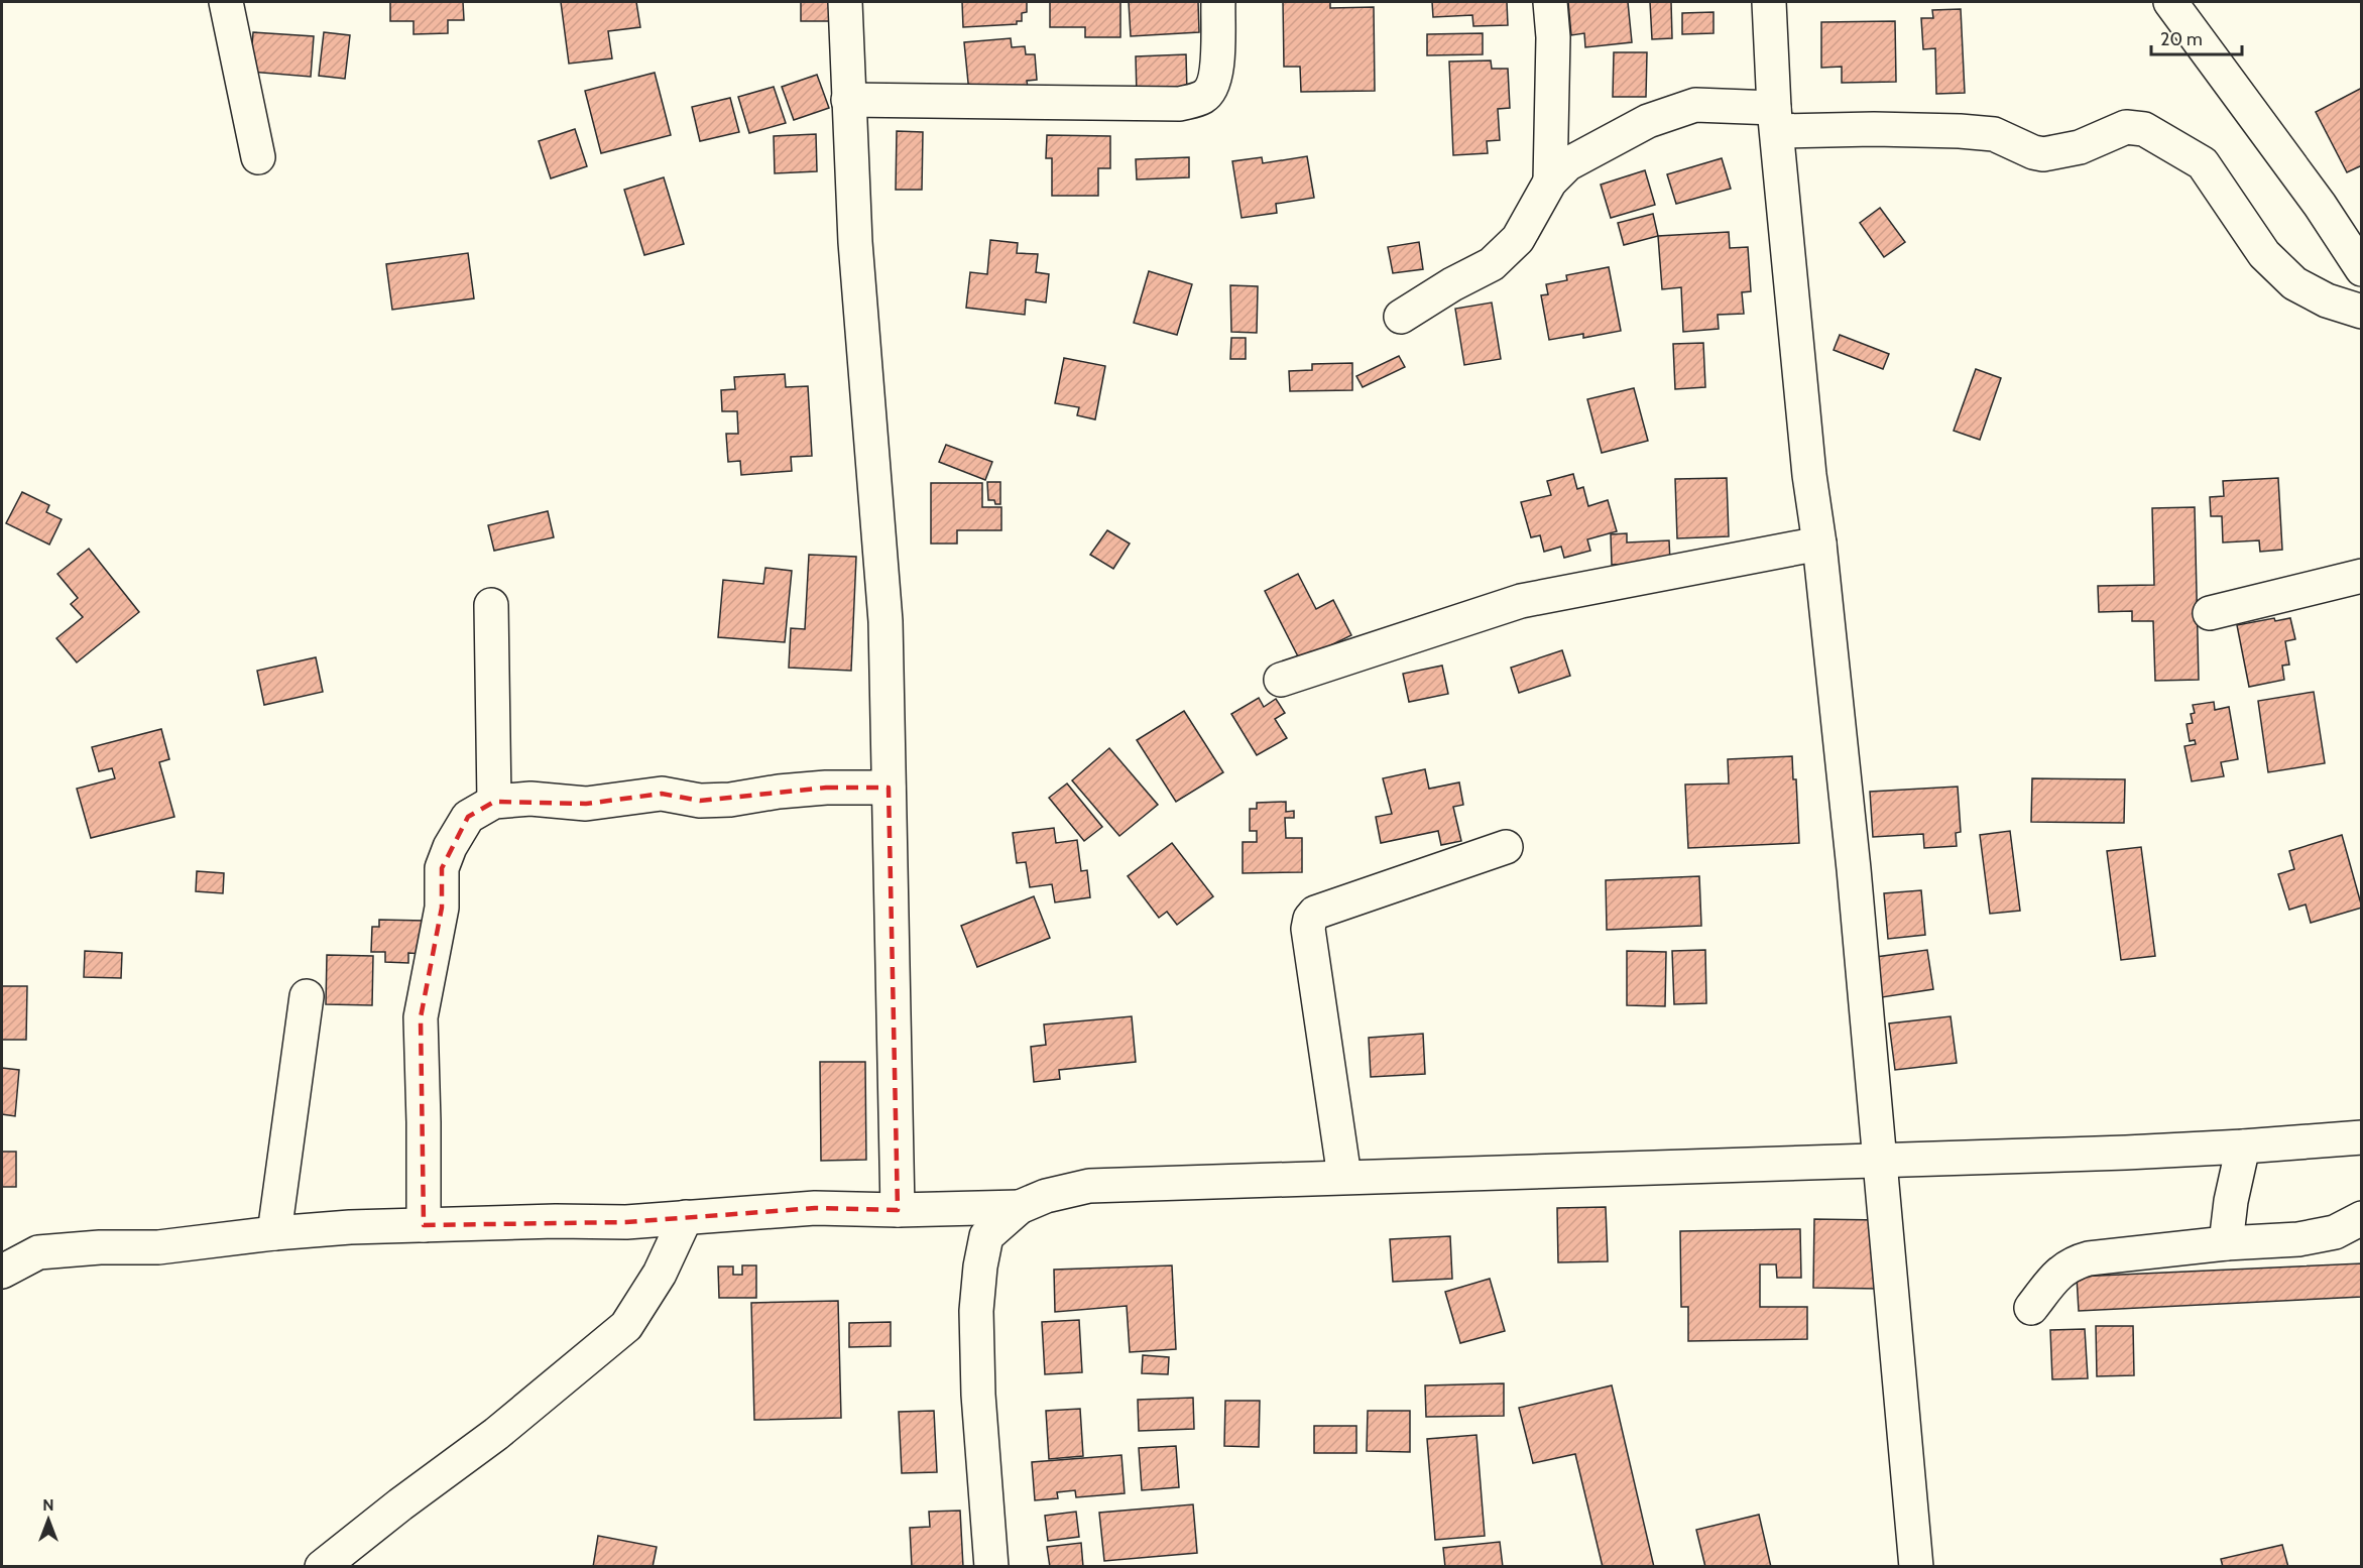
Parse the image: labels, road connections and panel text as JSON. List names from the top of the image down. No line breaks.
{"scale_bar":"20 m","north":"top"}
